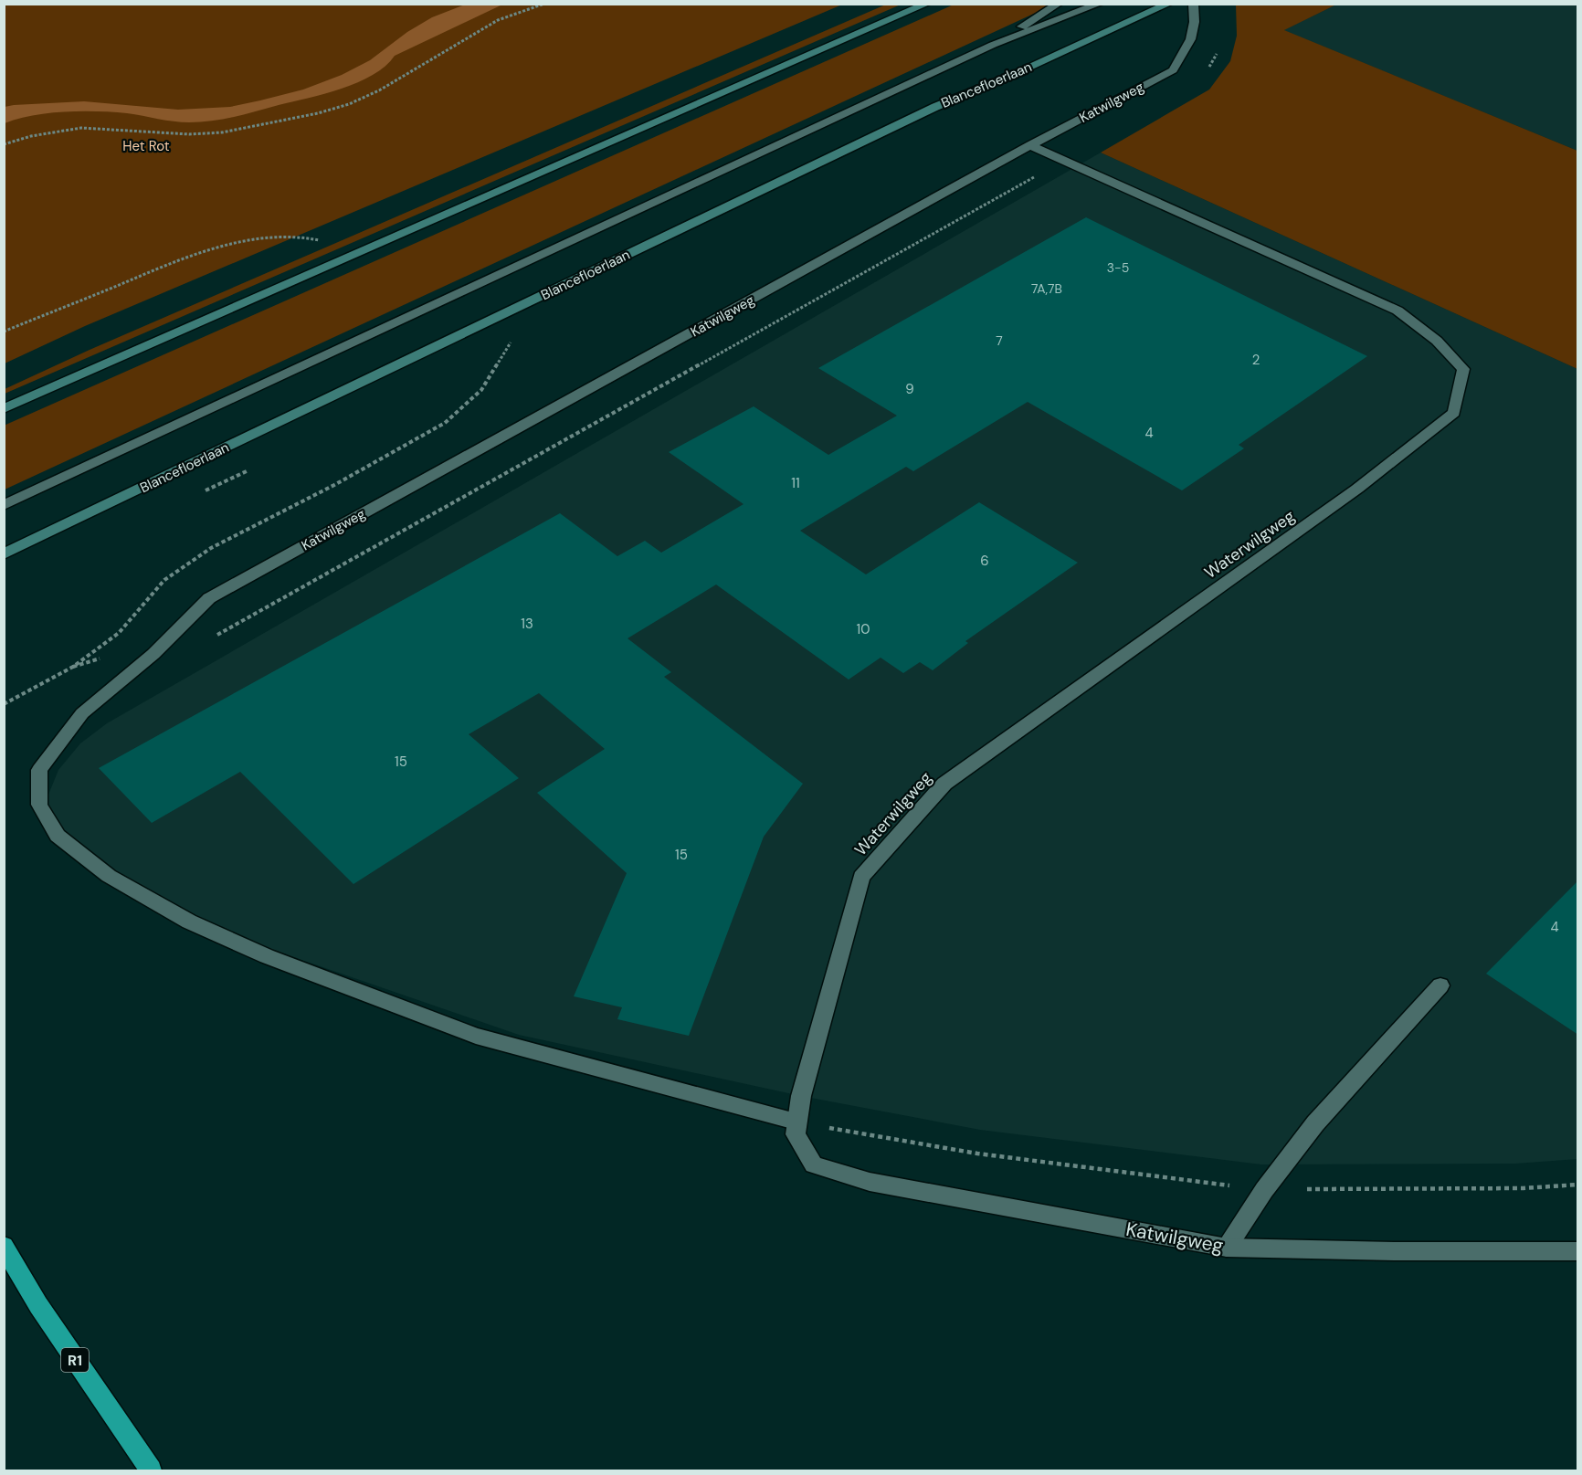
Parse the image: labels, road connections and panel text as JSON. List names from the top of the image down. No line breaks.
{"streets":{"highway":["R1"],"main road":["Blancefloerlaan"],"street":["Katwilgweg","Waterwilgweg"]},"crossings":[["Katwilgweg","Waterwilgweg"]],"parks":["Het Rot"],"house_numbers":["3-5","7A,7B","7","2","9","4","11","6","13","10","15","15","4"]}
